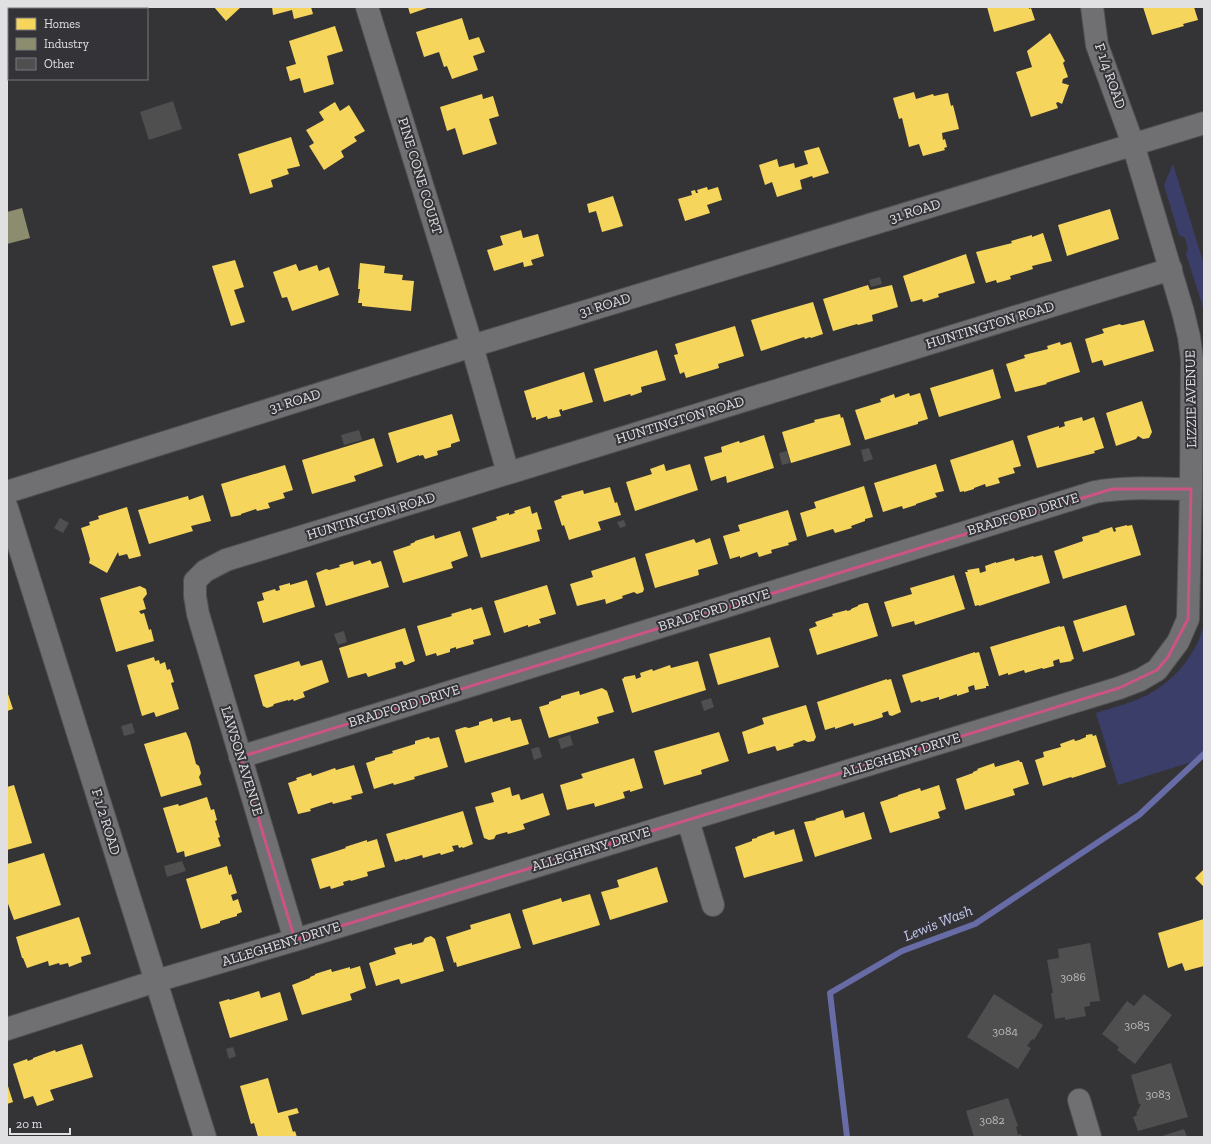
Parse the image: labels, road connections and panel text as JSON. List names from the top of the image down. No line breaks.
{"streets":{"street":["F 1/4 ROAD","PINE CONE COURT","31 ROAD","HUNTINGTON ROAD","LIZZIE AVENUE","BRADFORD DRIVE","ALLEGHENY DRIVE","LAWSON AVENUE","F 1/2 ROAD"]},"crossings":[["F 1/4 ROAD","31 ROAD"],["F 1/4 ROAD","LIZZIE AVENUE"],["PINE CONE COURT","31 ROAD"],["PINE CONE COURT","HUNTINGTON ROAD"],["31 ROAD","LIZZIE AVENUE"],["HUNTINGTON ROAD","LIZZIE AVENUE"],["HUNTINGTON ROAD","LAWSON AVENUE"],["LIZZIE AVENUE","BRADFORD DRIVE"],["LIZZIE AVENUE","ALLEGHENY DRIVE"],["BRADFORD DRIVE","LAWSON AVENUE"],["ALLEGHENY DRIVE","LAWSON AVENUE"],["ALLEGHENY DRIVE","F 1/2 ROAD"]],"water":["Lewis Wash"],"house_numbers":["3086","3085","3084","3083","3082"],"legend":["Homes","Industry","Other"],"scale_bar":"20 m"}
